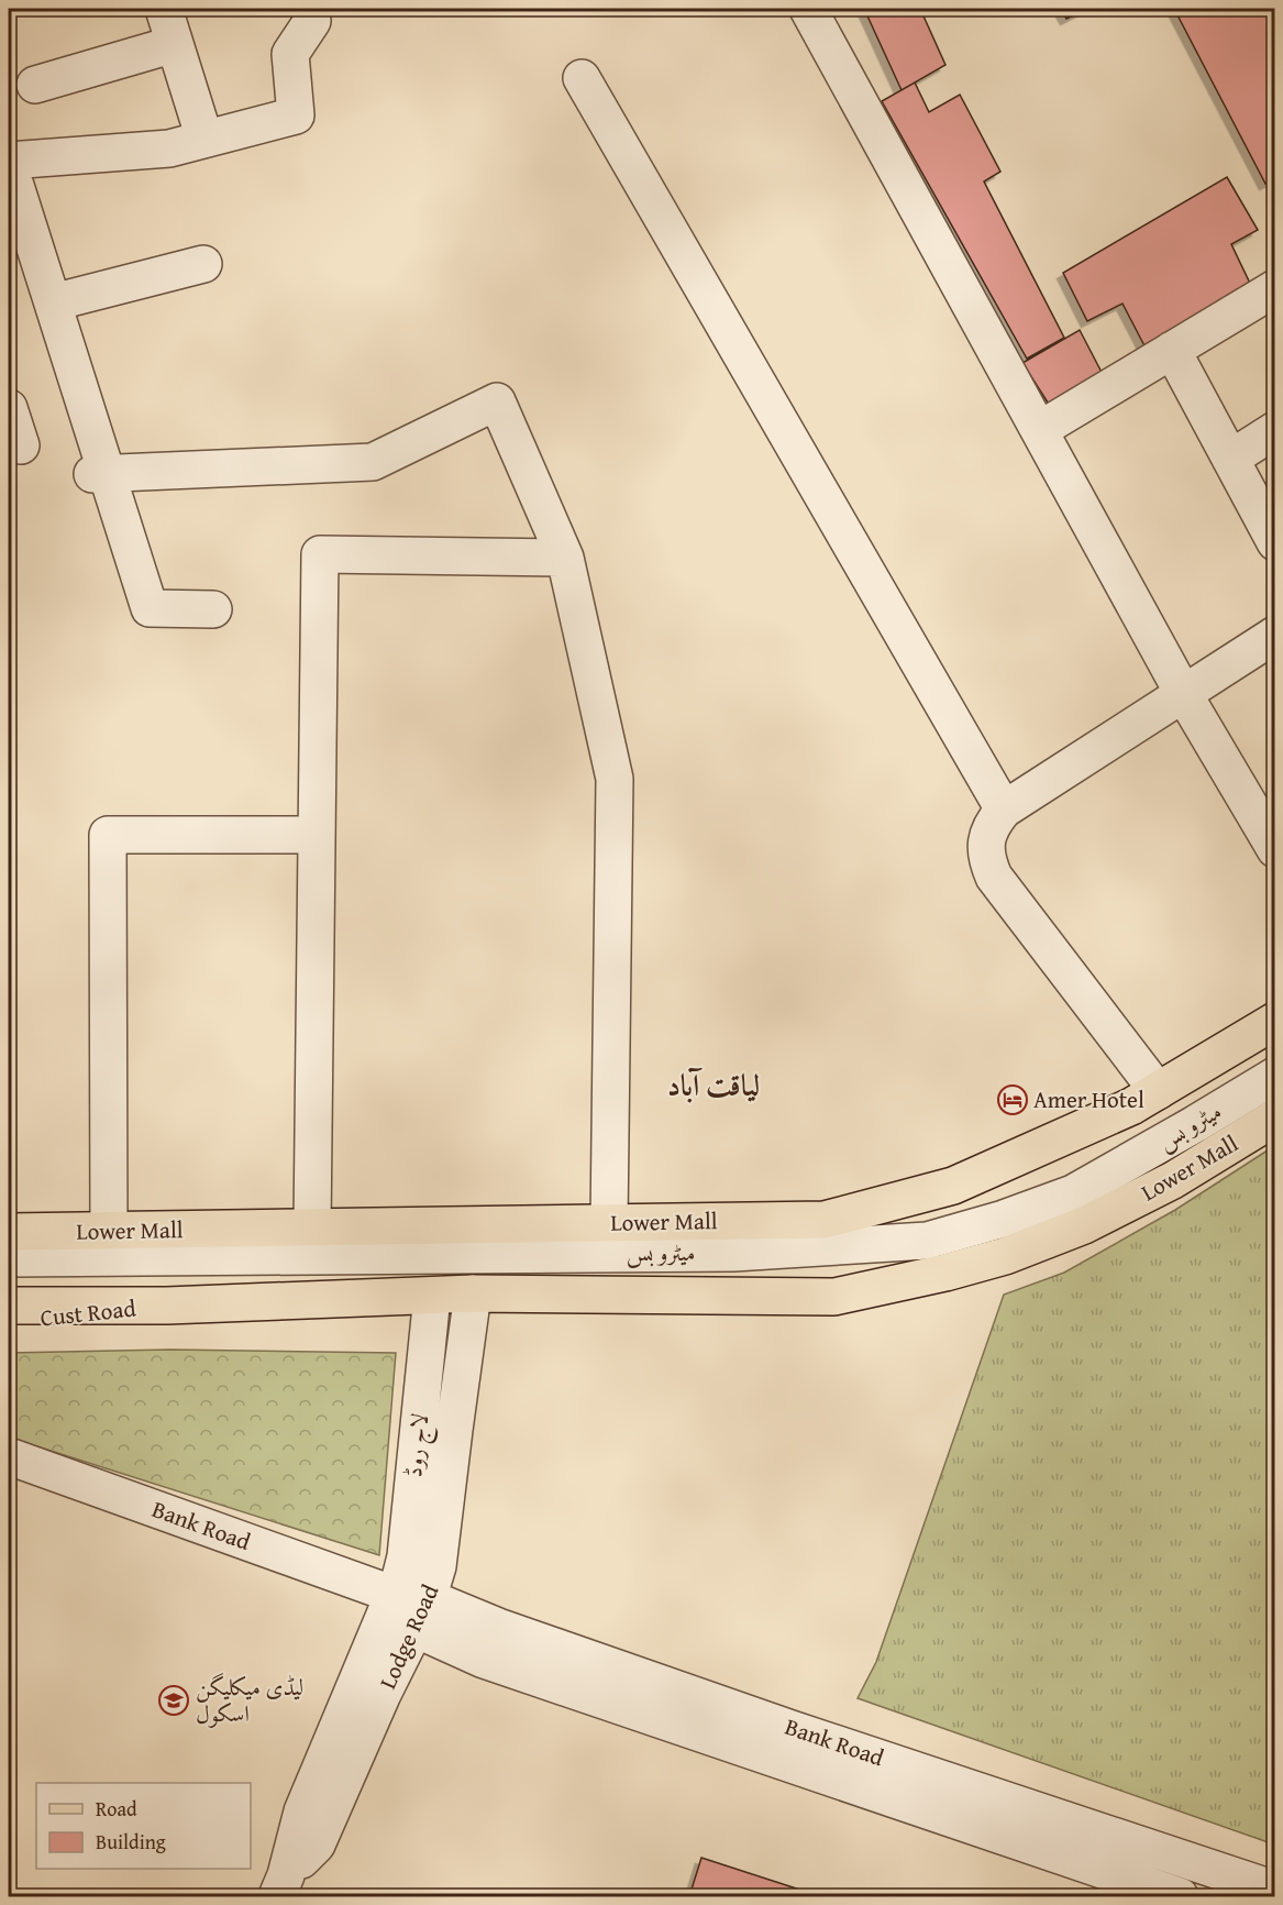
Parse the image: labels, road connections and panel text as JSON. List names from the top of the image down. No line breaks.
{"streets":{"main road":["Lower Mall","Cust Road"],"street":["میٹرو بس","لاج روڈ","Bank Road","Lodge Road"]},"crossings":[["Lower Mall","Cust Road"],["Lower Mall","لاج روڈ"],["Lower Mall","Lodge Road"],["لاج روڈ","Bank Road"],["لاج روڈ","Lodge Road"],["Bank Road","Lodge Road"]],"districts":["لیاقت آباد"],"places":{"hotel":["Amer Hotel"],"school or university":["لیڈی میکلیگن اسکول"]},"legend":["Road","Building"]}
